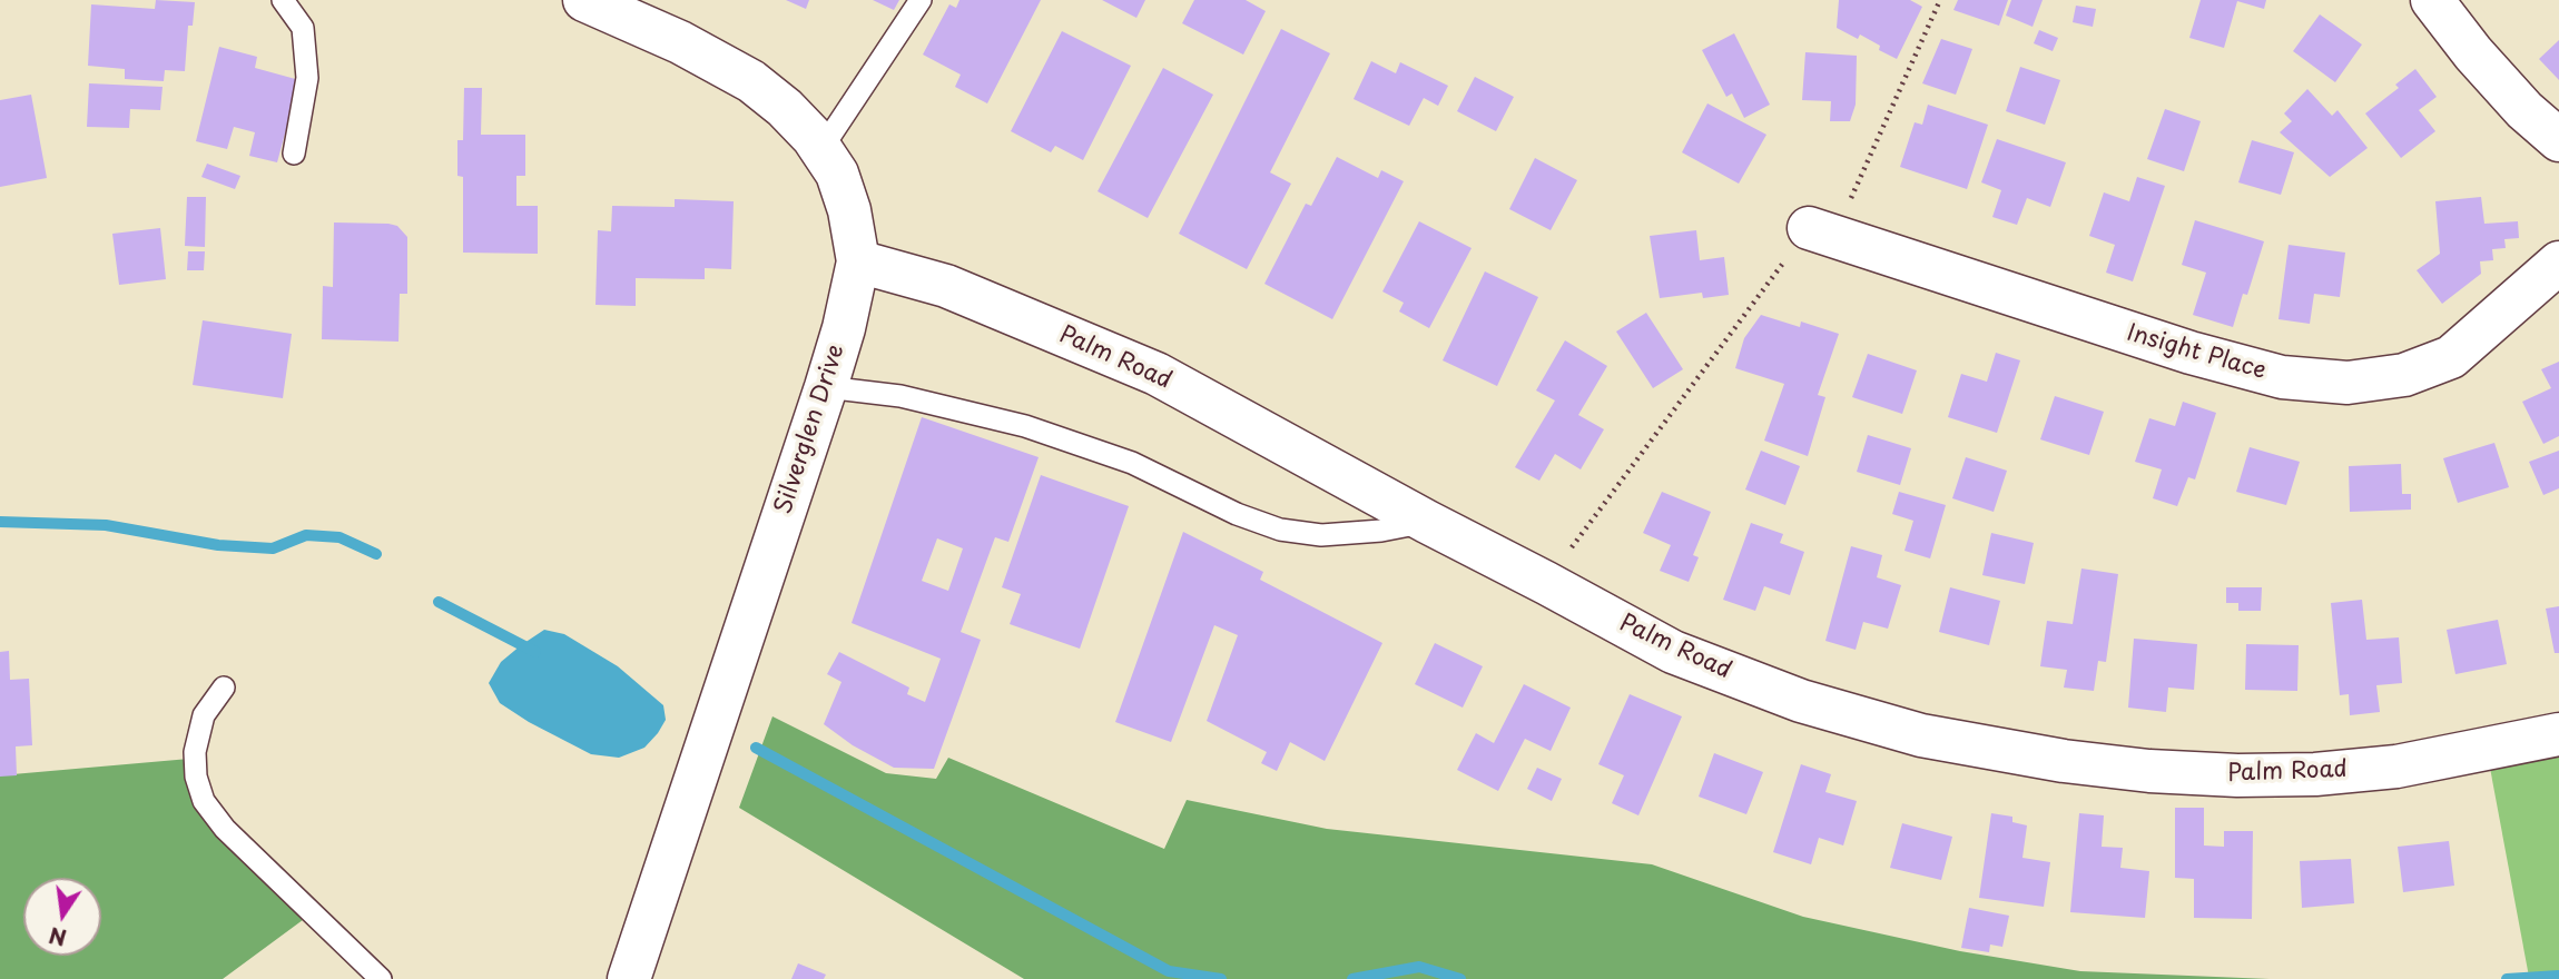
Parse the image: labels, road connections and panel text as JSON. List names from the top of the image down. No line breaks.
{"streets":{"street":["Insight Place","Palm Road","Silverglen Drive"]},"crossings":[["Palm Road","Silverglen Drive"]],"north":"bottom"}
